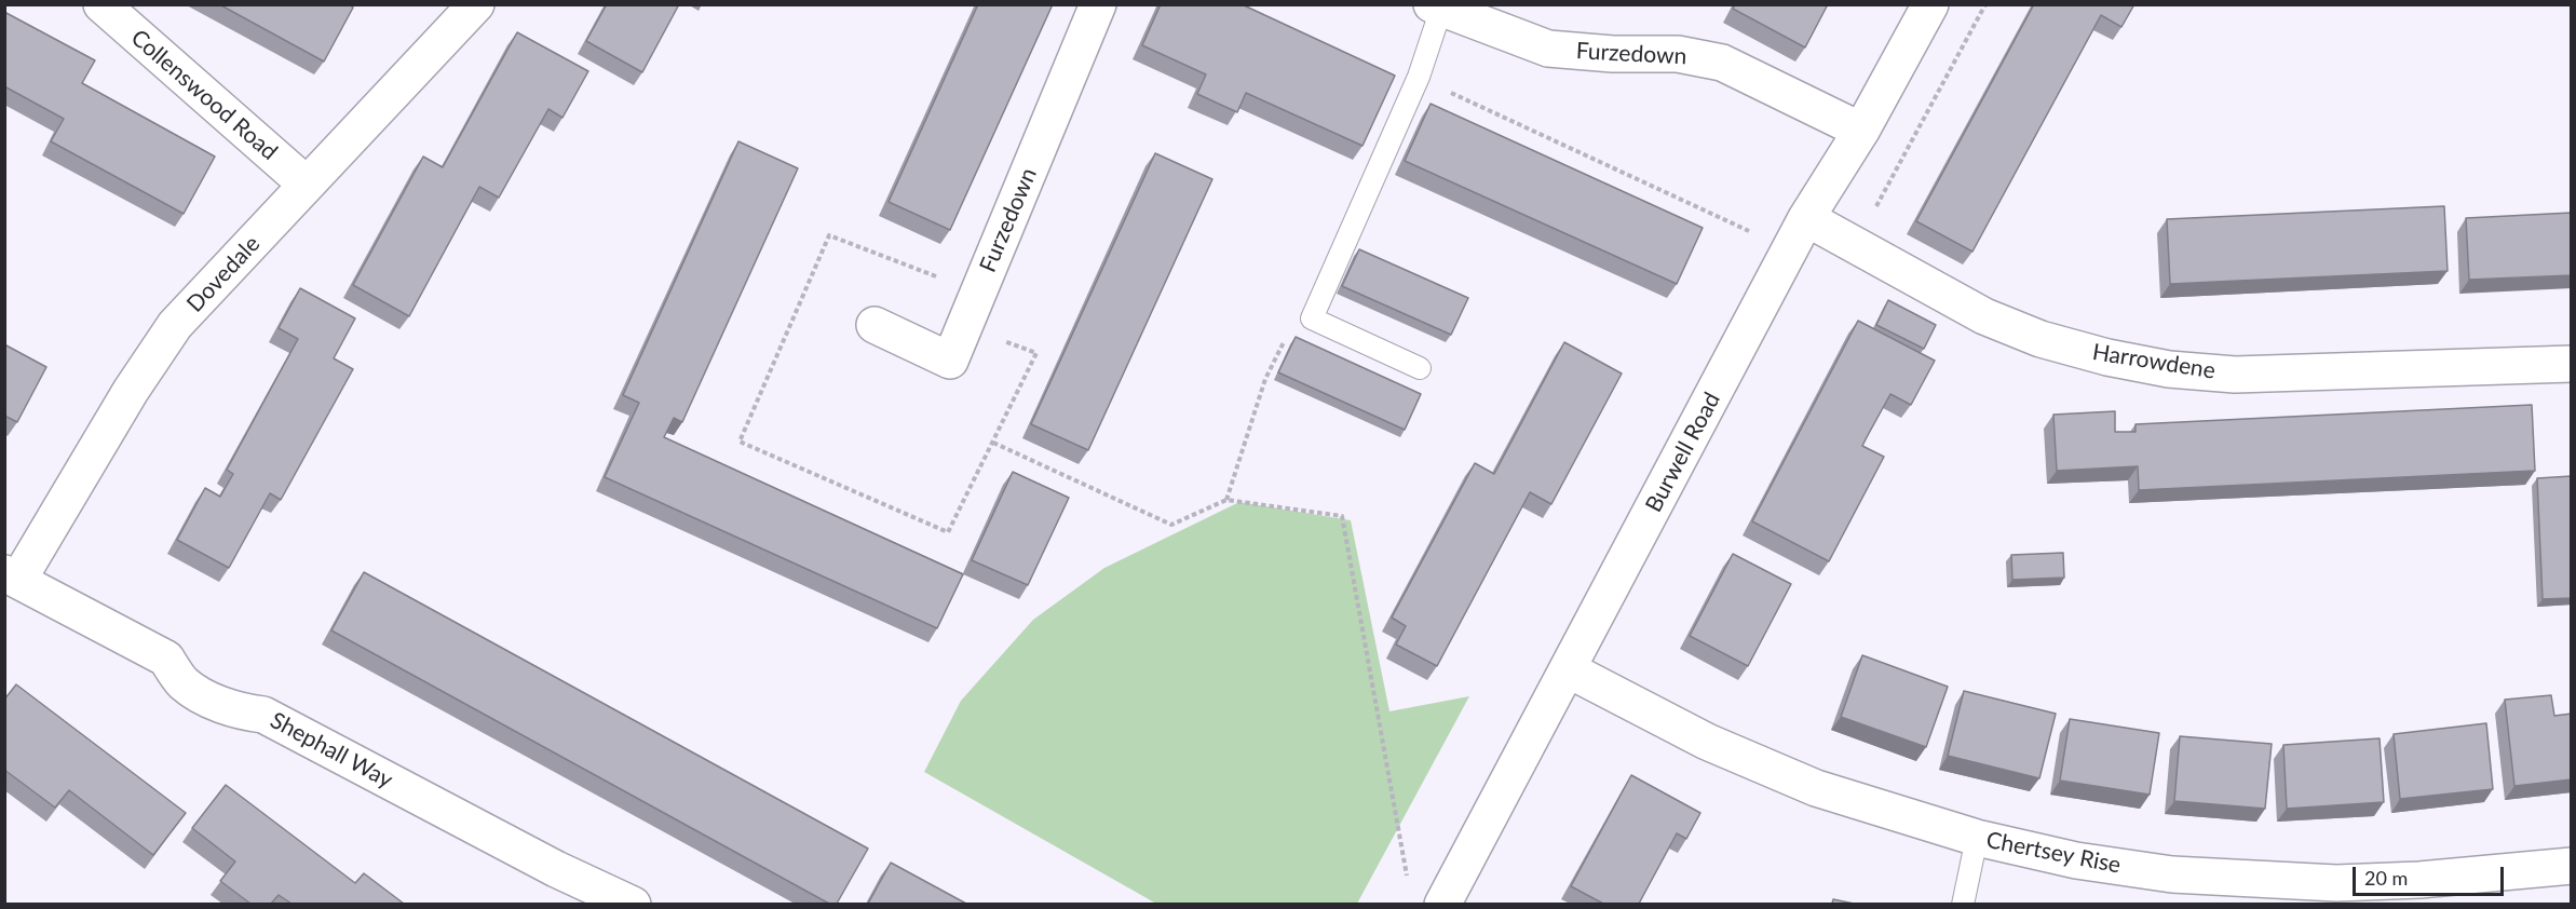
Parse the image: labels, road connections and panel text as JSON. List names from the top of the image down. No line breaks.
{"streets":{"street":["Furzedown","Collenswood Road","Dovedale","Harrowdene","Burwell Road","Shephall Way","Chertsey Rise"]},"crossings":[["Furzedown","Burwell Road"],["Collenswood Road","Dovedale"],["Dovedale","Shephall Way"],["Harrowdene","Burwell Road"],["Burwell Road","Chertsey Rise"]],"scale_bar":"20 m"}
